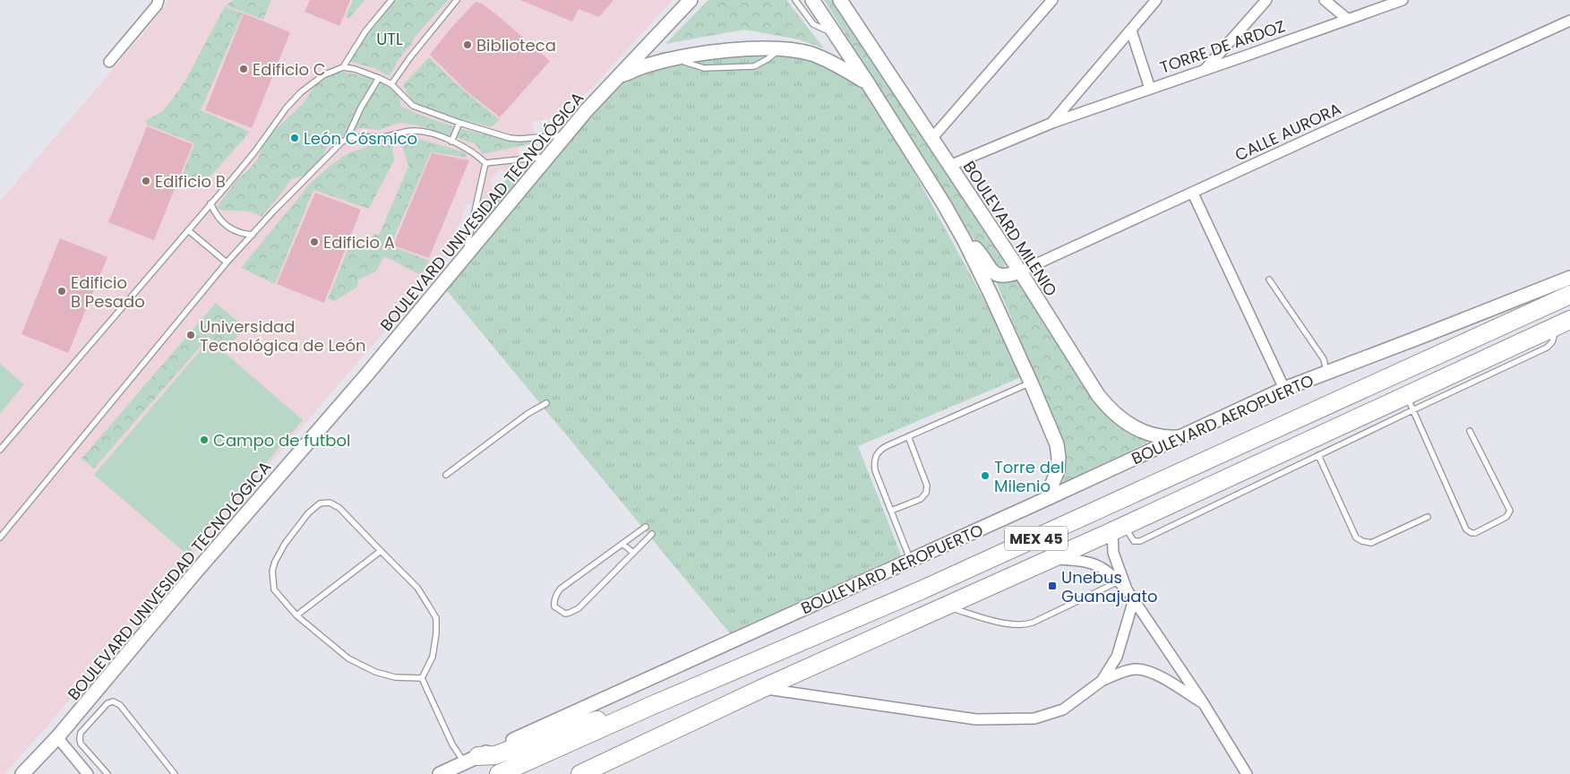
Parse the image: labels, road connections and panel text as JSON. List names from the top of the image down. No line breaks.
{"streets":{"highway":["BOULEVARD AEROPUERTO","MEX 45"],"street":["TORRE DE ARDOZ","CALLE AURORA","BOULEVARD UNIVESIDAD TECNOLÓGICA","BOULEVARD MILENIO"]},"crossings":[["TORRE DE ARDOZ","BOULEVARD MILENIO"],["CALLE AURORA","BOULEVARD MILENIO"],["BOULEVARD MILENIO","BOULEVARD AEROPUERTO"]],"parks":["UTL"],"places":{"other":["Biblioteca","Edificio C","León Cósmico","Edificio B","Edificio A","Edificio B Pesado","Universidad Tecnológica de León","Campo de futbol","Torre del Milenio"],"transit":["Unebus Guanajuato"]}}
